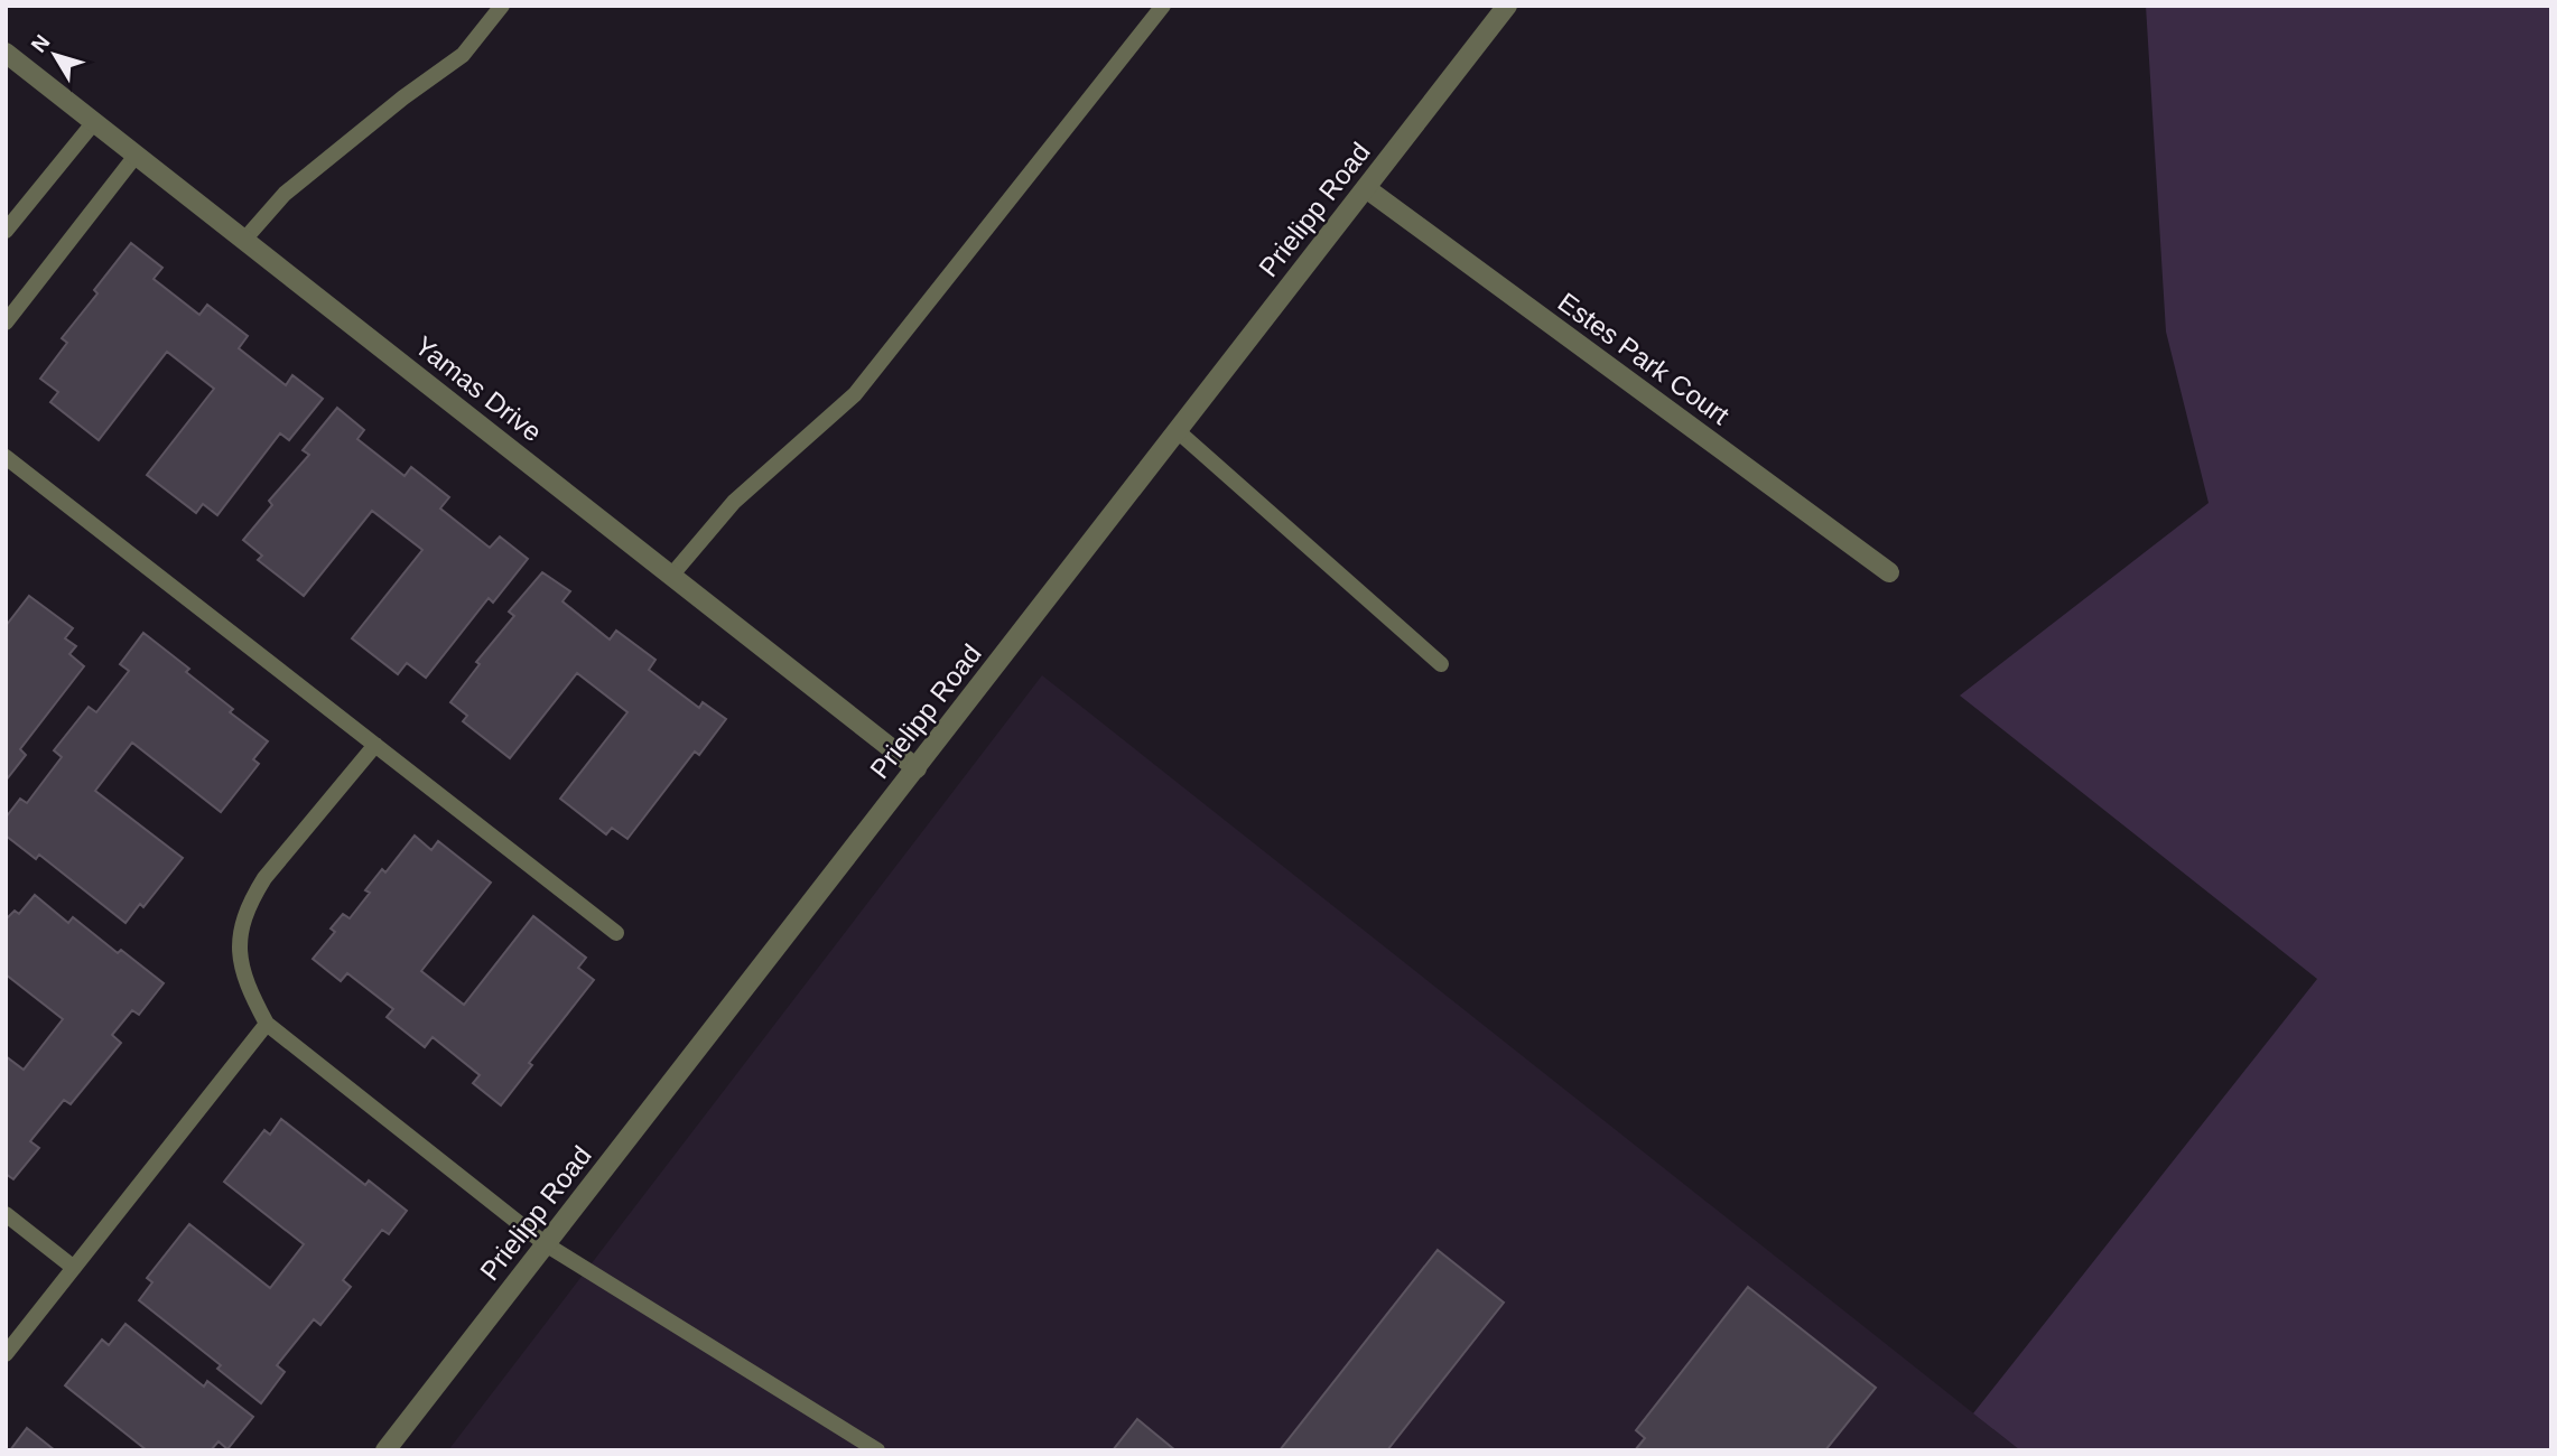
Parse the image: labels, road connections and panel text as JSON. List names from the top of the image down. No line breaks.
{"streets":{"street":["Prielipp Road","Estes Park Court","Yamas Drive"]},"crossings":[["Prielipp Road","Estes Park Court"],["Prielipp Road","Yamas Drive"]],"north":"top left"}
